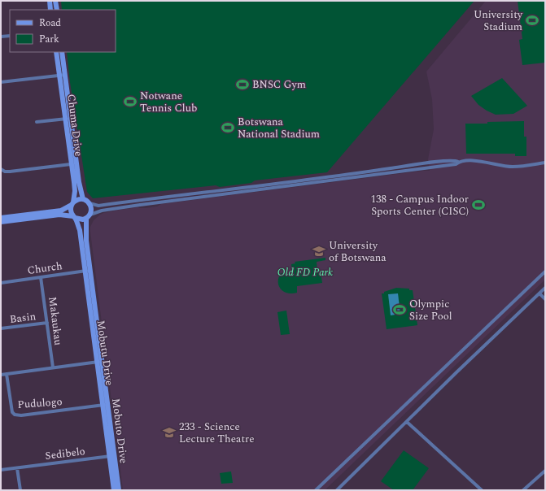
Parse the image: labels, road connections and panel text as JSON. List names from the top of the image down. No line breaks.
{"streets":{"main road":["Chuma Drive","Mobutu Drive","Mobuto Drive"],"street":["Church","Basin","Makaukau","Pudulogo","Sedibelo"]},"crossings":[["Chuma Drive","Mobutu Drive"],["Church","Makaukau"],["Church","Mobutu Drive"],["Basin","Makaukau"],["Mobutu Drive","Pudulogo"],["Mobutu Drive","Mobuto Drive"],["Mobutu Drive","Sedibelo"],["Mobuto Drive","Sedibelo"]],"parks":["Old FD Park"],"places":{"sports":["University Stadium","BNSC Gym","Notwane Tennis Club","Botswana National Stadium","138 - Campus Indoor Sports Center (CISC)","Olympic Size Pool"],"school or university":["University of Botswana","233 - Science Lecture Theatre"]},"legend":["Road","Park"]}
